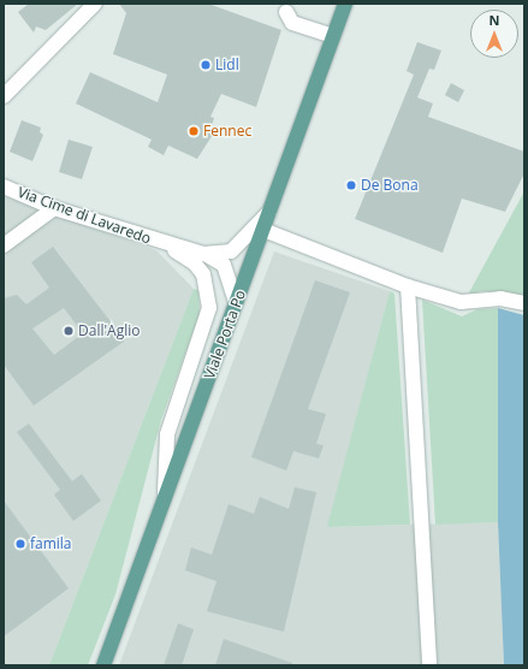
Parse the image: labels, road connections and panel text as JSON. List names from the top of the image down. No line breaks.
{"streets":{"main road":["Viale Porta Po"],"street":["Via Cime di Lavaredo"]},"crossings":[["Via Cime di Lavaredo","Viale Porta Po"]],"places":["Lidl","Fennec","De Bona","Dall'Aglio","famila"],"north":"top"}
